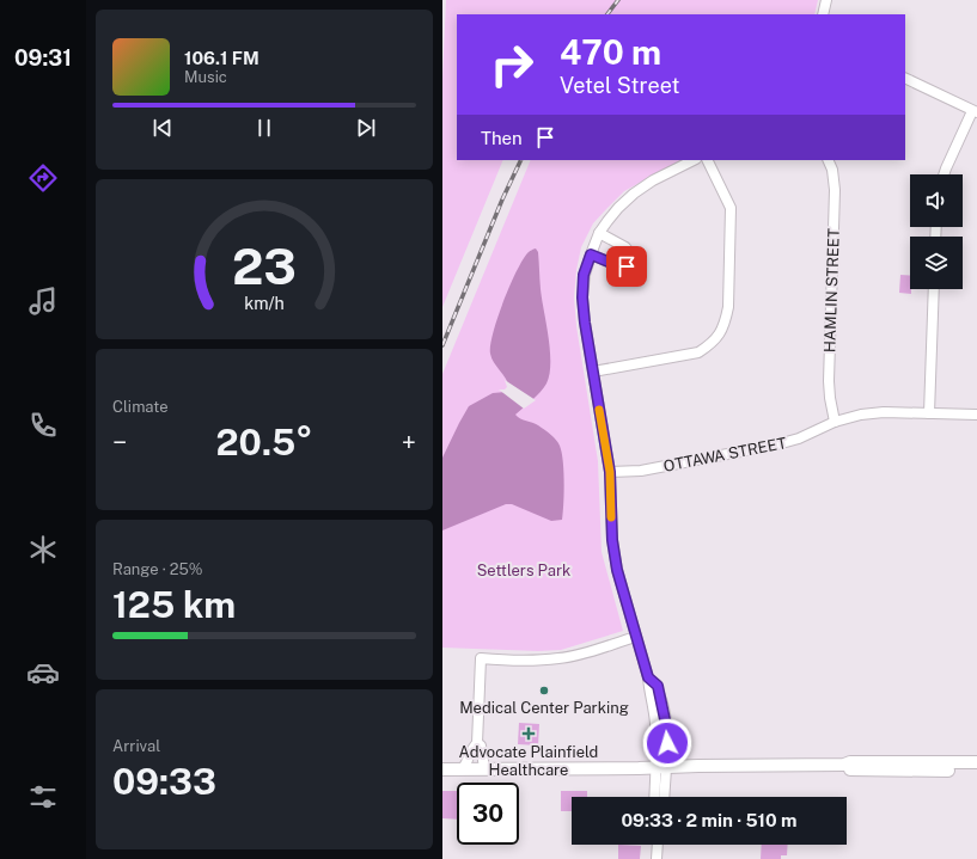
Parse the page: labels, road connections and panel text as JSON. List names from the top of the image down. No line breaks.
{"streets":{"street":["HAMLIN STREET","OTTAWA STREET"]},"crossings":[["HAMLIN STREET","OTTAWA STREET"]],"parks":["Settlers Park"],"places":{"other":["Medical Center Parking"],"health":["Advocate Plainfield Healthcare"]},"page":{"tabs":"09:31","turn":["470 m","Vetel Street"],"song":["106.1 FM","Music"],"then":"Then","tile":["Climate",["Range · 25%","125 km"],["Arrival","09:33"]],"heat":["−","20.5°","+"],"limit":"30","trip":"09:33 · 2 min · 510 m","gauge":["23","km/h"]}}
